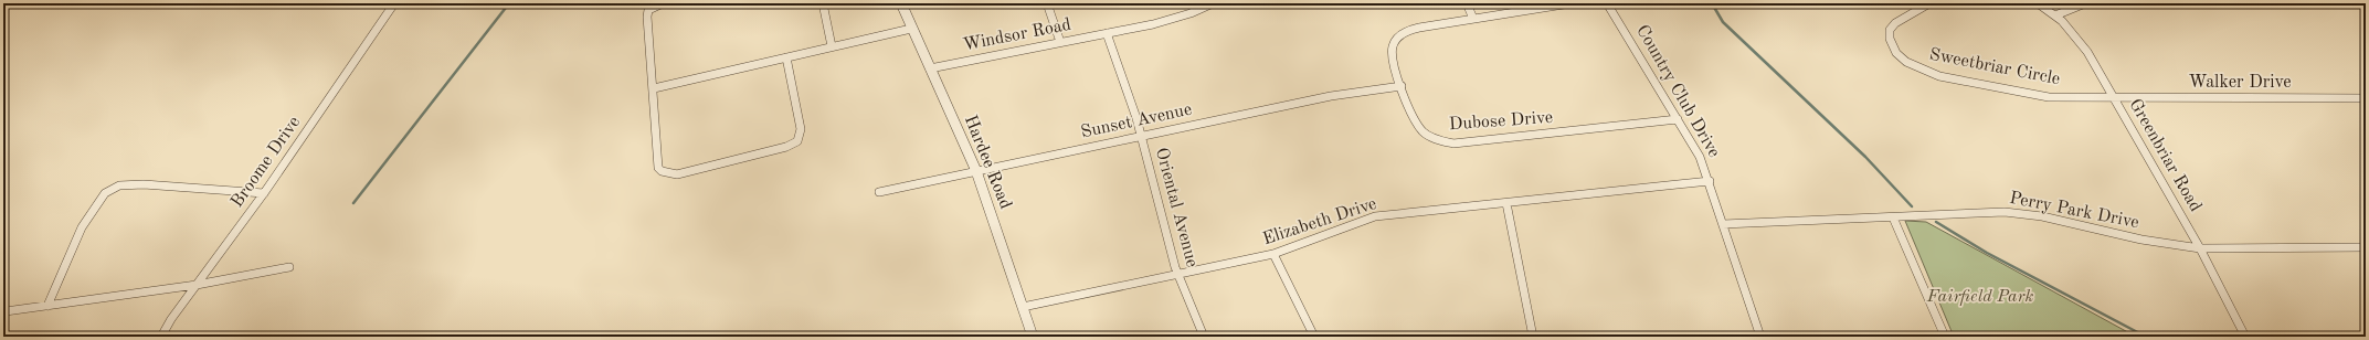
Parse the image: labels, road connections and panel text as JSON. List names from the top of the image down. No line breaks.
{"streets":{"street":["Windsor Road","Sweetbriar Circle","Walker Drive","Country Club Drive","Sunset Avenue","Dubose Drive","Greenbriar Road","Broome Drive","Hardee Road","Oriental Avenue","Perry Park Drive","Elizabeth Drive"]},"crossings":[["Windsor Road","Hardee Road"],["Windsor Road","Oriental Avenue"],["Sweetbriar Circle","Walker Drive"],["Sweetbriar Circle","Greenbriar Road"],["Walker Drive","Greenbriar Road"],["Country Club Drive","Dubose Drive"],["Country Club Drive","Perry Park Drive"],["Country Club Drive","Elizabeth Drive"],["Sunset Avenue","Dubose Drive"],["Sunset Avenue","Hardee Road"],["Sunset Avenue","Oriental Avenue"],["Greenbriar Road","Perry Park Drive"],["Hardee Road","Elizabeth Drive"],["Oriental Avenue","Elizabeth Drive"]],"parks":["Fairfield Park"]}
